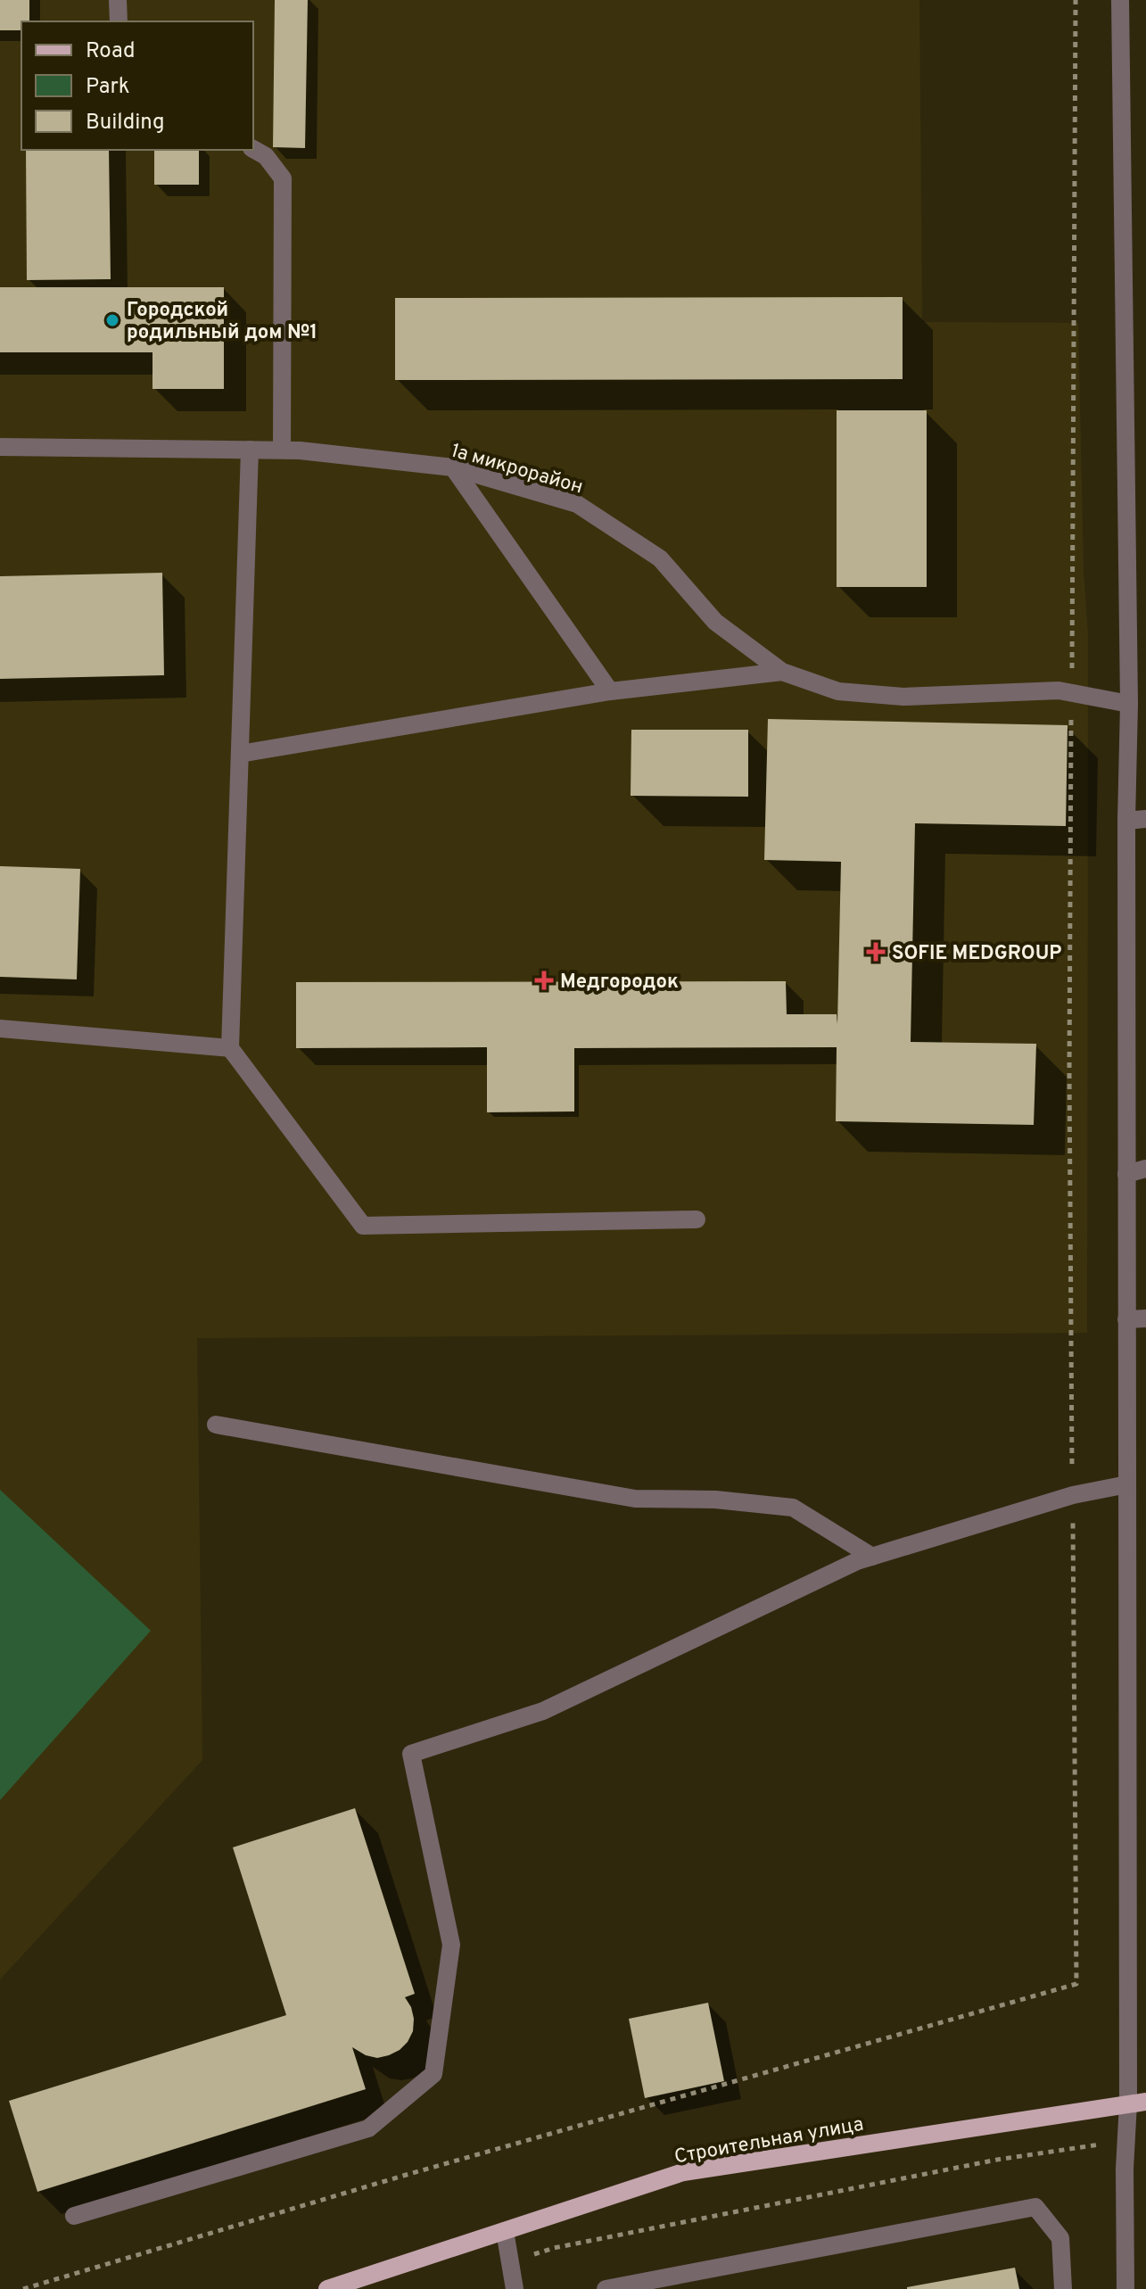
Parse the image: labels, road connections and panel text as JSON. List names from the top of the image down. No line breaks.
{"streets":{"main road":["Строительная улица"],"street":["1а микрорайон"]},"places":{"other":["Городской родильный дом №1"],"health":["SOFIE MEDGROUP","Медгородок"]},"legend":["Road","Park","Building"]}
